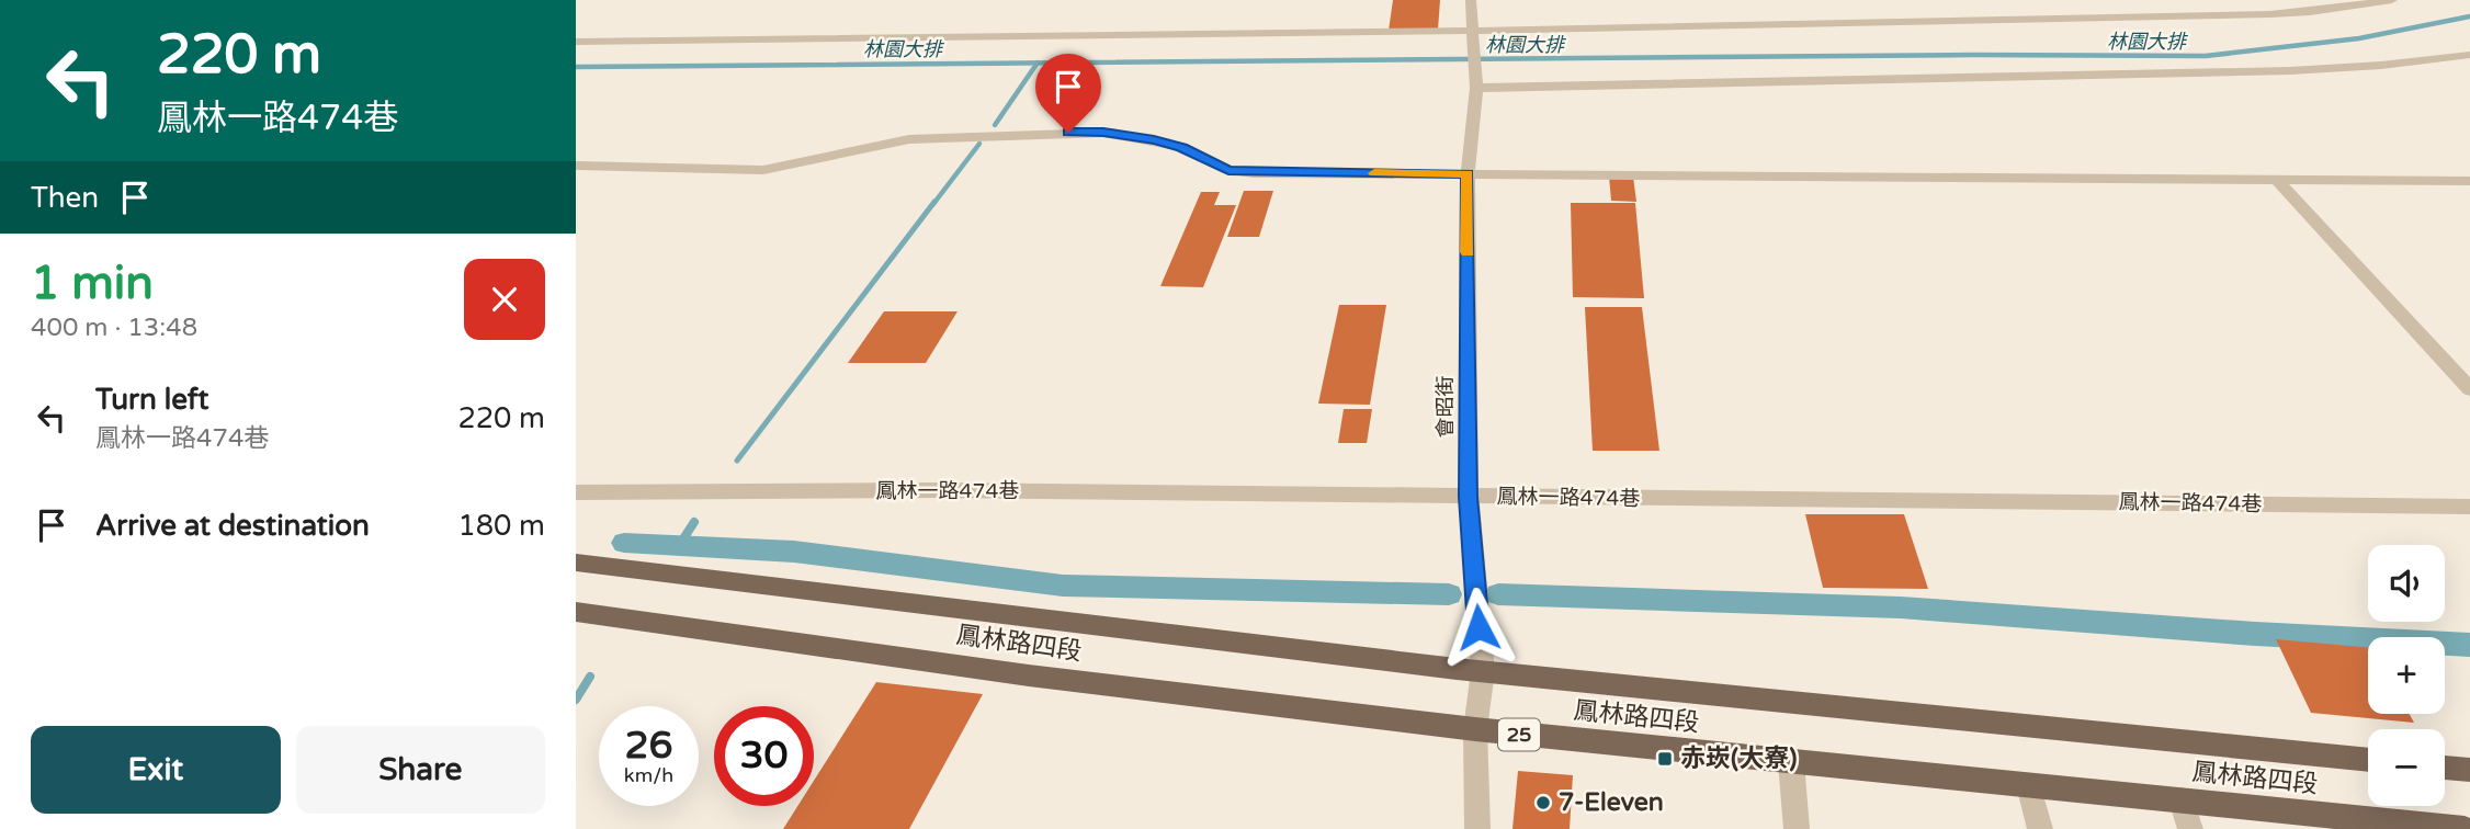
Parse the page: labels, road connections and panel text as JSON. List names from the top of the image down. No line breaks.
{"streets":{"main road":["鳳林路四段","25"],"street":["會昭街","鳳林一路474巷"]},"crossings":[["會昭街","鳳林一路474巷"],["會昭街","鳳林路四段"]],"water":["林園大排"],"places":{"transit":["赤崁(大寮)"],"other":["7-Eleven"]},"page":{"turn":["220 m","鳳林一路474巷"],"then":"Then","heading":["1 min","400 m · 13:48"],"list":[{"name":"Turn left","note":"鳳林一路474巷","value":"220 m"},{"name":"Arrive at destination","value":"180 m"}],"map_buttons":["+","−"],"speed":"26 km/h","limit":"30","buttons":["Exit","Share"]}}
